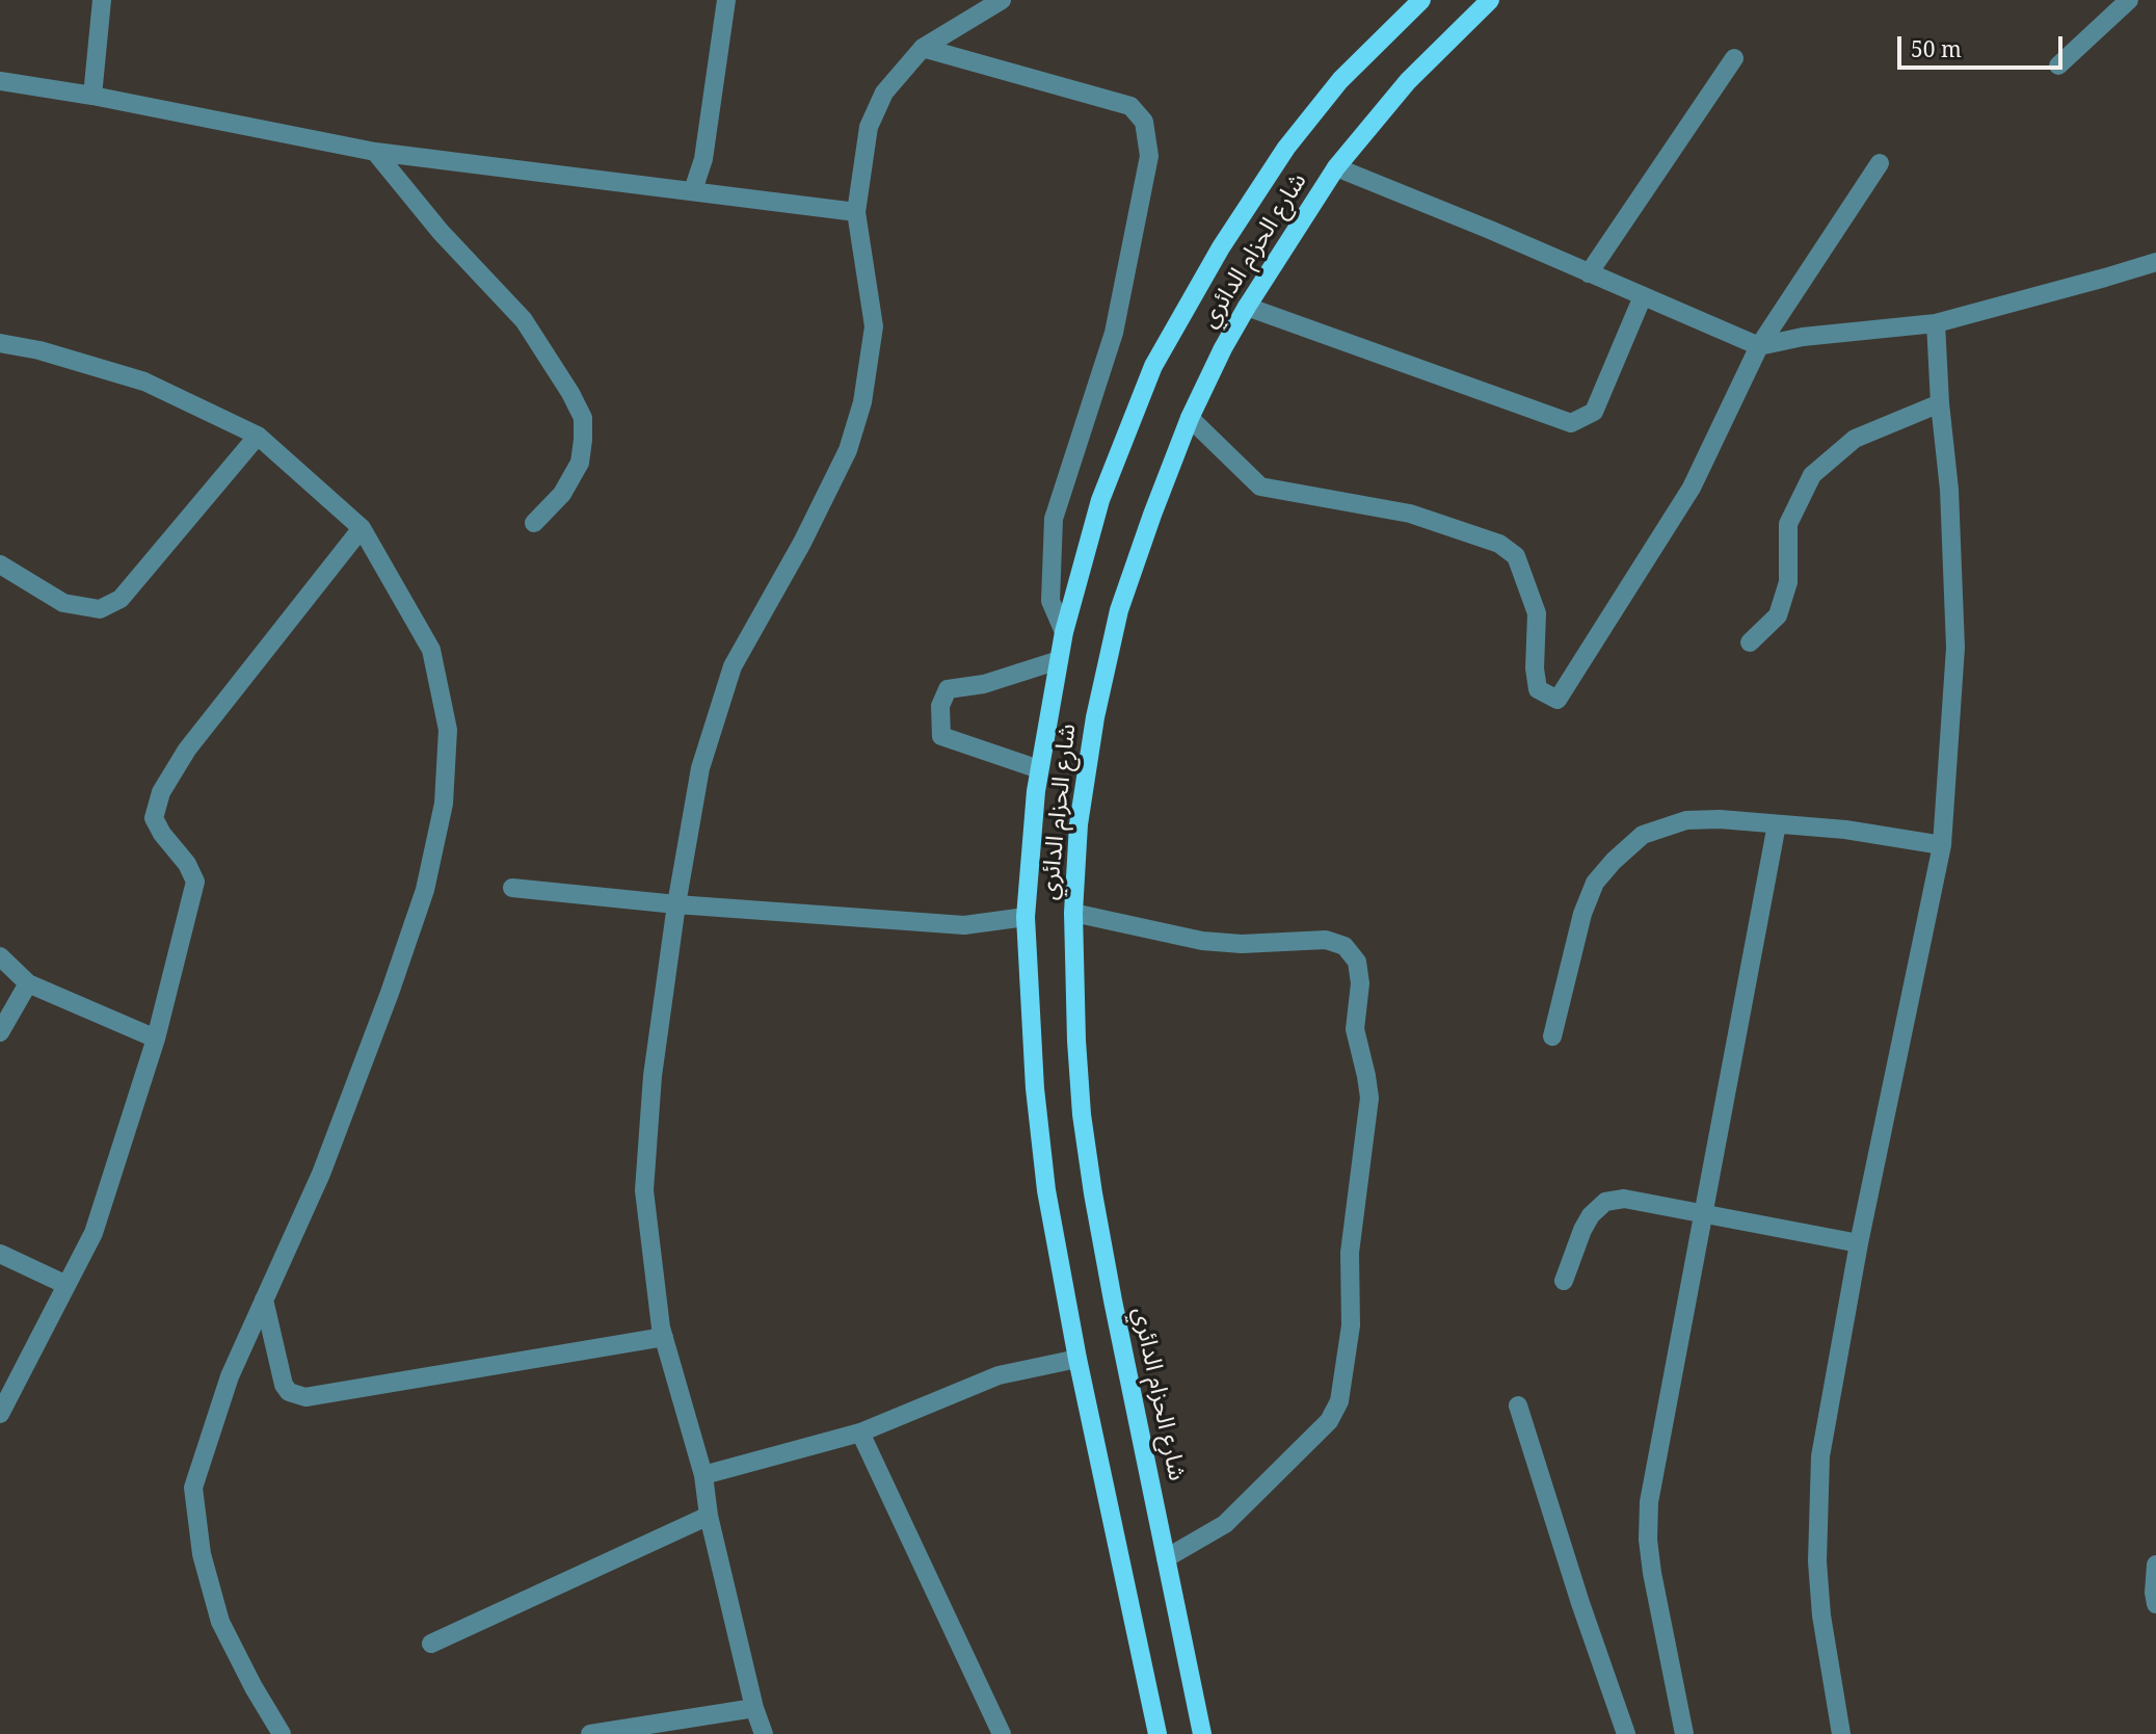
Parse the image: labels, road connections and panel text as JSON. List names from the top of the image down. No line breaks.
{"streets":{"main road":["شارع الحزام الدائري"]},"scale_bar":"50 m"}
